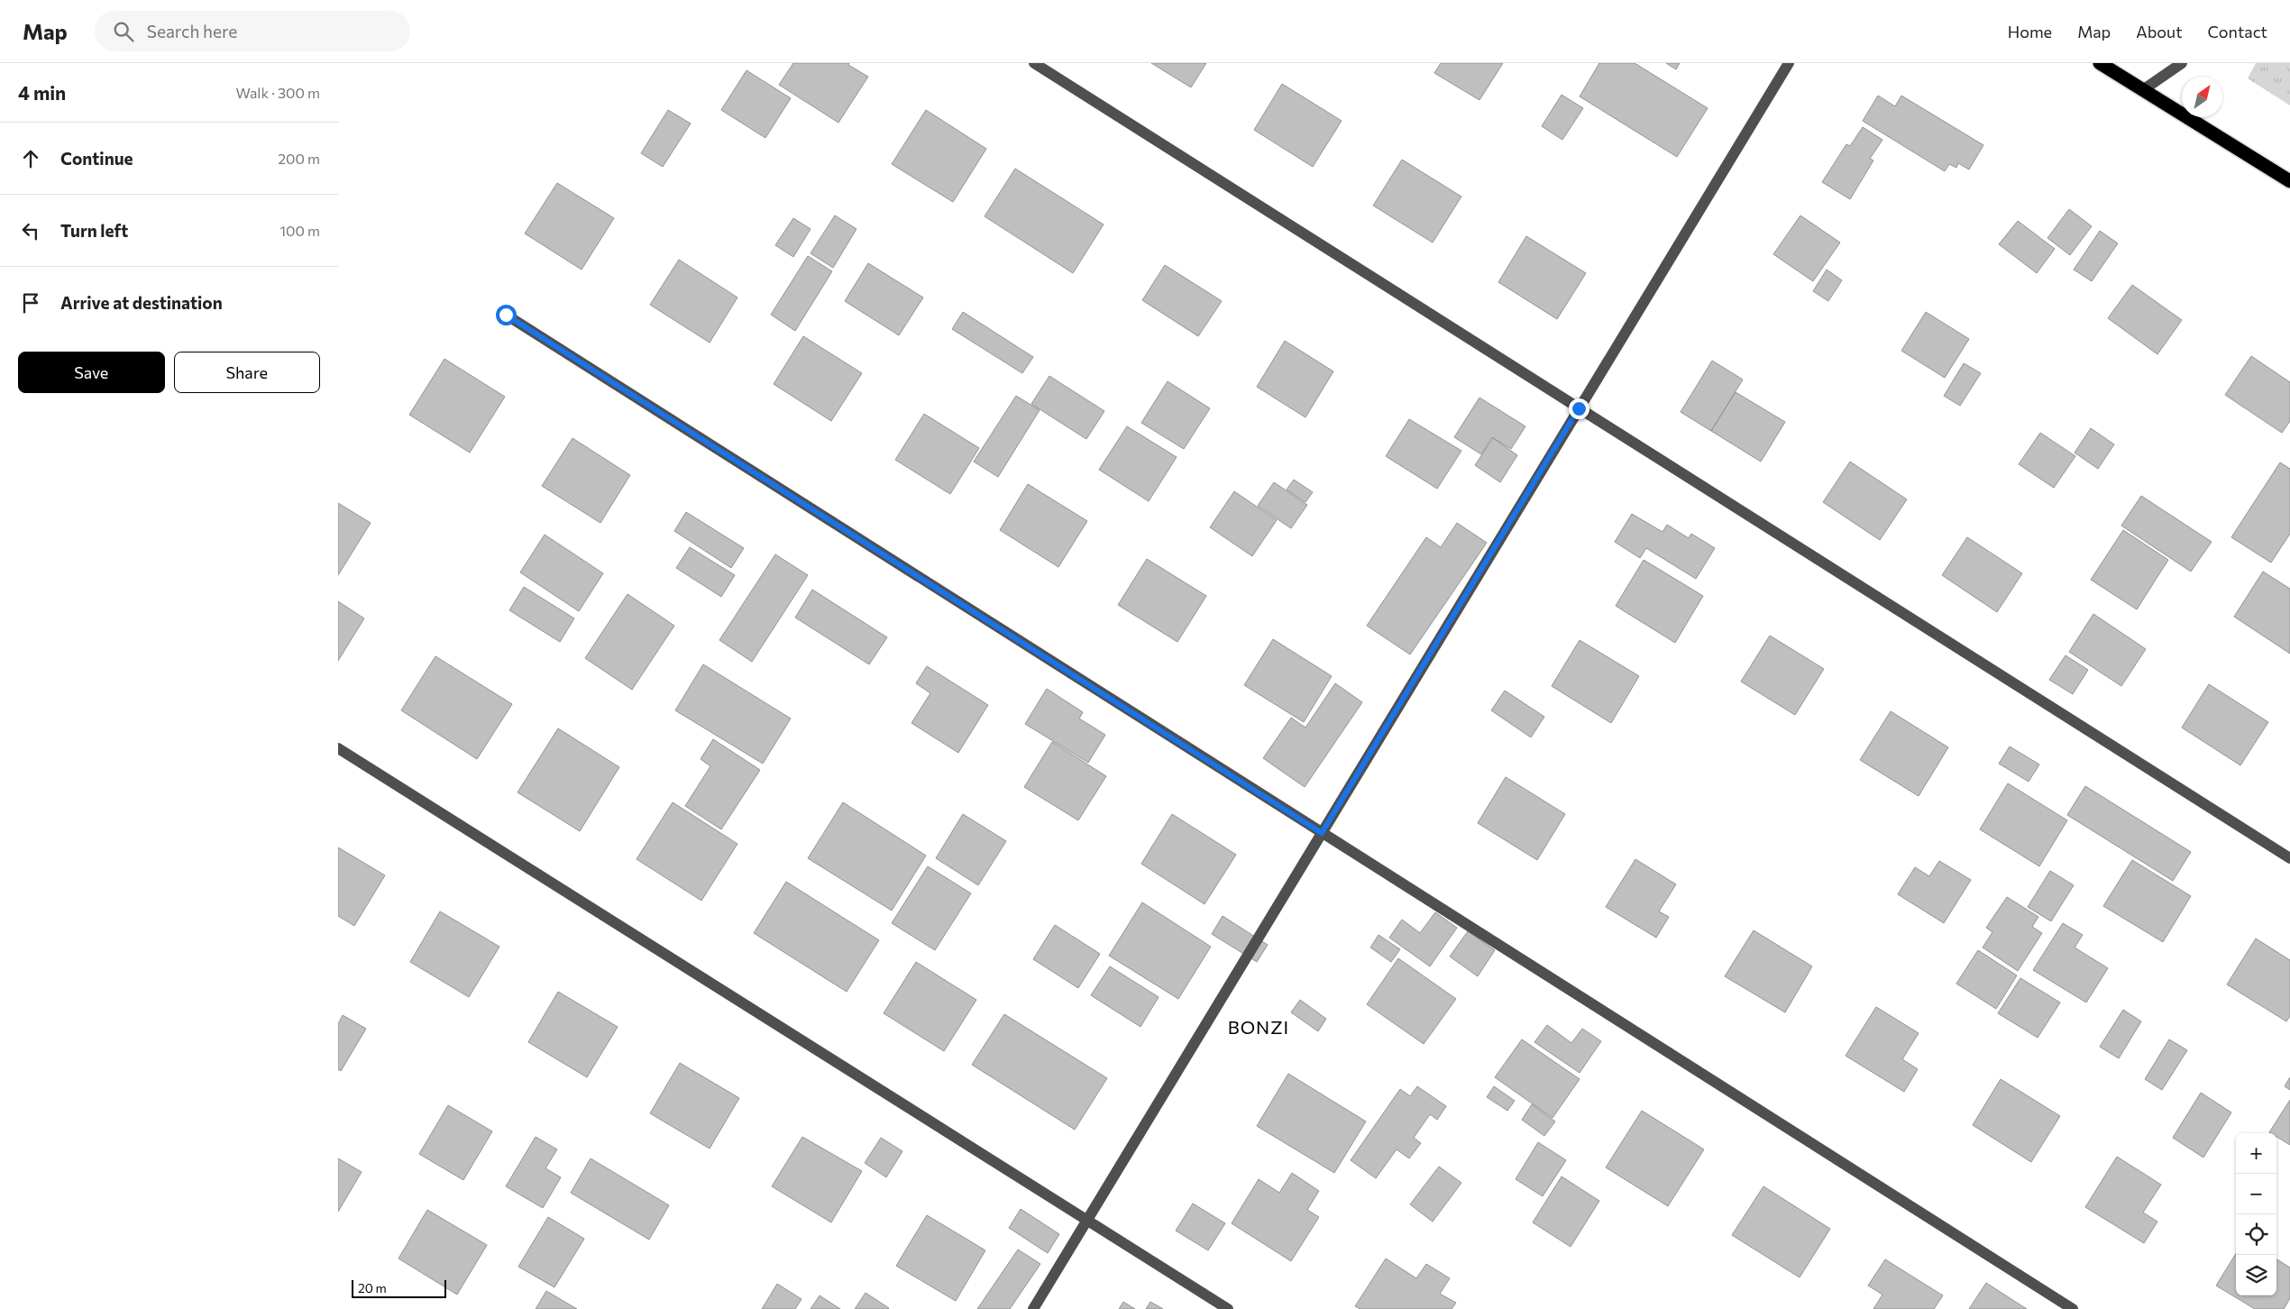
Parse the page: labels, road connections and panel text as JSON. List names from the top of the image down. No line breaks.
{"districts":["BONZI"],"scale_bar":"20 m","north":"top right","page":{"header":"Map","search":"Search here","nav":["Home","Map","About","Contact"],"heading":["4 min","Walk · 300 m"],"list":[["Continue","200 m"],["Turn left","100 m"],"Arrive at destination"],"buttons":["Save","Share"],"map_buttons":["+","−"],"scale":"20 m"}}
